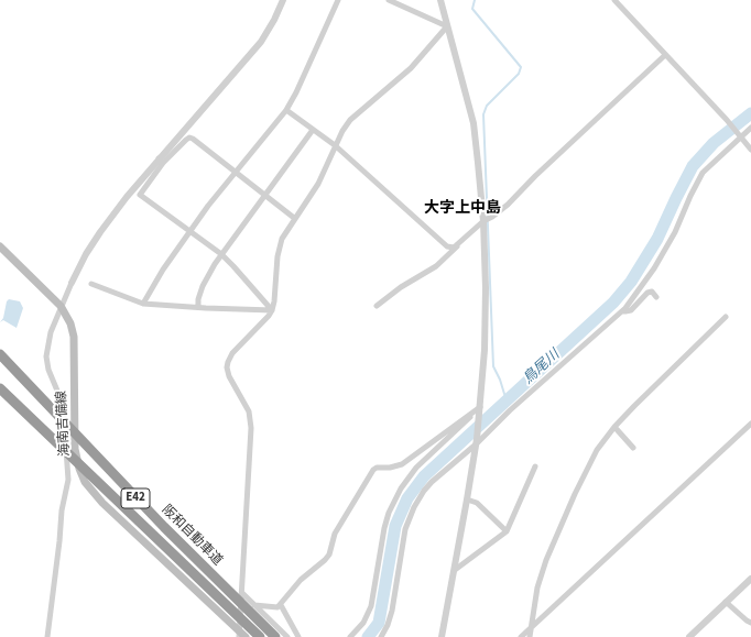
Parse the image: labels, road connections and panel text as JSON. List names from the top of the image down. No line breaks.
{"streets":{"highway":["E42","阪和自動車道"],"main road":["海南吉備線"]},"districts":["大字上中島"],"water":["鳥尾川"]}
